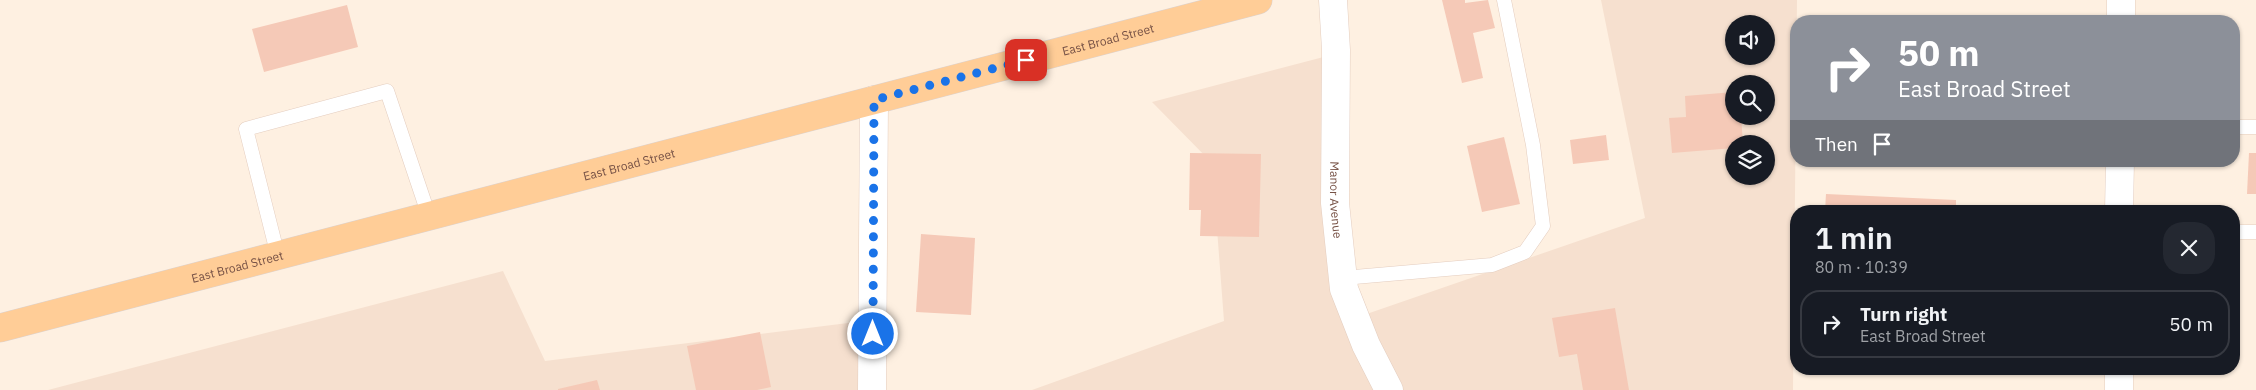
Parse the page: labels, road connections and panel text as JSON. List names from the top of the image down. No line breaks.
{"streets":{"main road":["East Broad Street"],"street":["Manor Avenue"]},"page":{"turn":["50 m","East Broad Street"],"then":"Then","heading":["1 min","80 m · 10:39"],"list":[{"name":"Turn right","note":"East Broad Street","value":"50 m"}]}}
